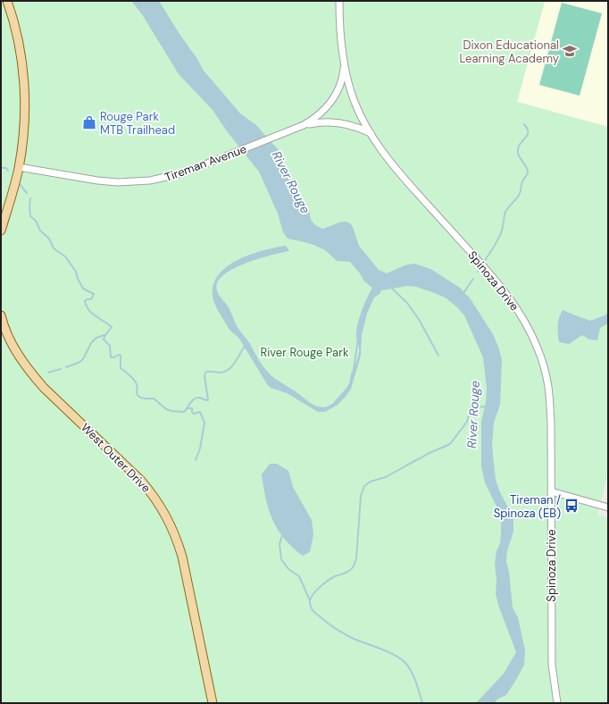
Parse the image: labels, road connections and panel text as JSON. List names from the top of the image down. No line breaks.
{"streets":{"main road":["West Outer Drive"],"street":["Tireman Avenue","Spinoza Drive"]},"water":["River Rouge"],"parks":["River Rouge Park"],"places":{"school or university":["Dixon Educational Learning Academy"],"shop":["Rouge Park MTB Trailhead"],"bus stop":["Tireman / Spinoza (EB)"]}}
